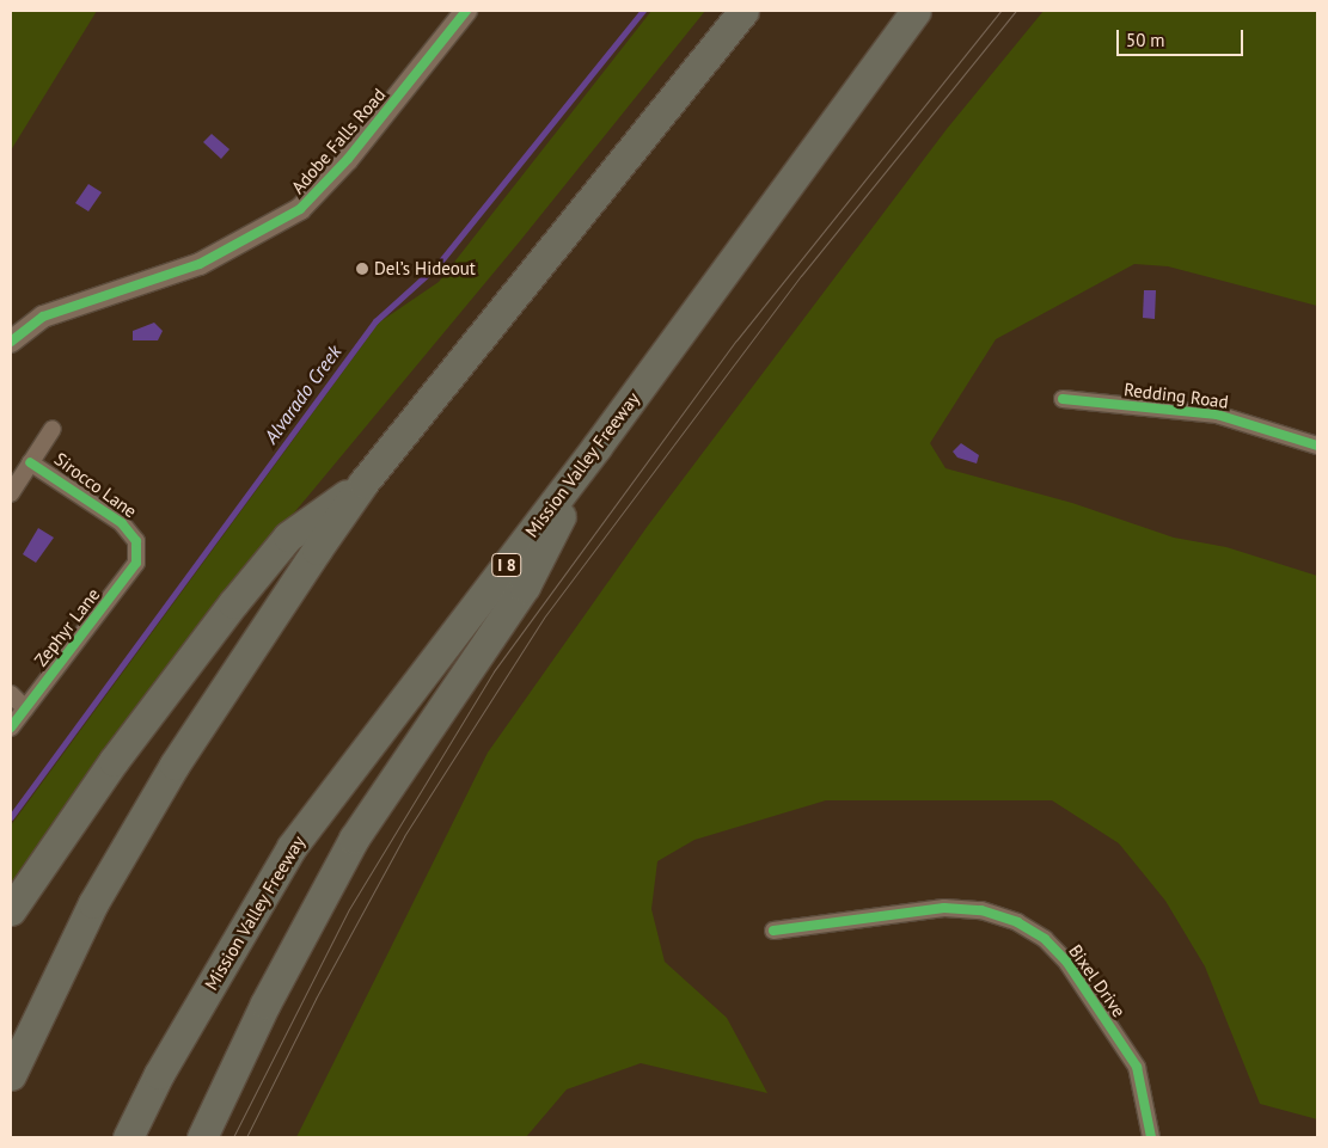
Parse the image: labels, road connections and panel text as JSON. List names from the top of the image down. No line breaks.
{"streets":{"highway":["Mission Valley Freeway","I 8"],"street":["Adobe Falls Road","Redding Road","Sirocco Lane","Zephyr Lane","Bixel Drive"]},"crossings":[["Sirocco Lane","Zephyr Lane"]],"water":["Alvarado Creek"],"places":["Del’s Hideout"],"scale_bar":"50 m"}
